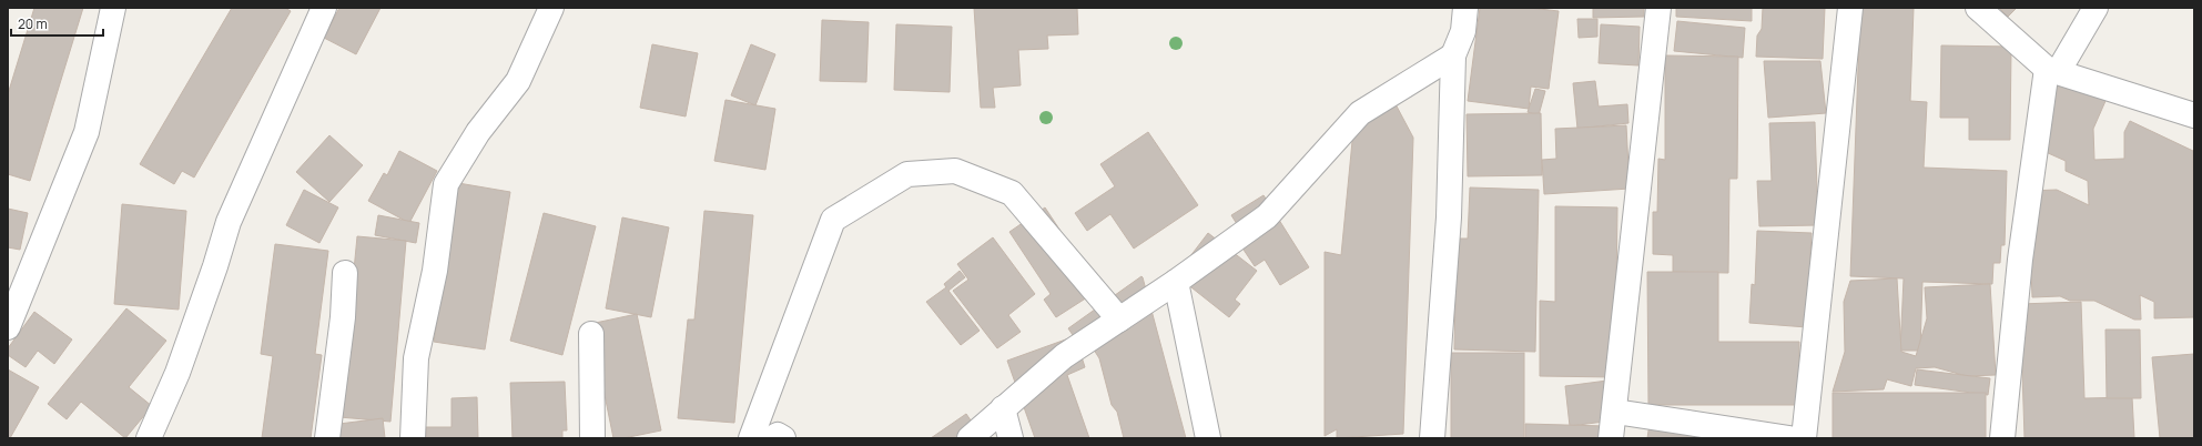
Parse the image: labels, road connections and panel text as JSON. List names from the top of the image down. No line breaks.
{"scale_bar":"20 m"}
